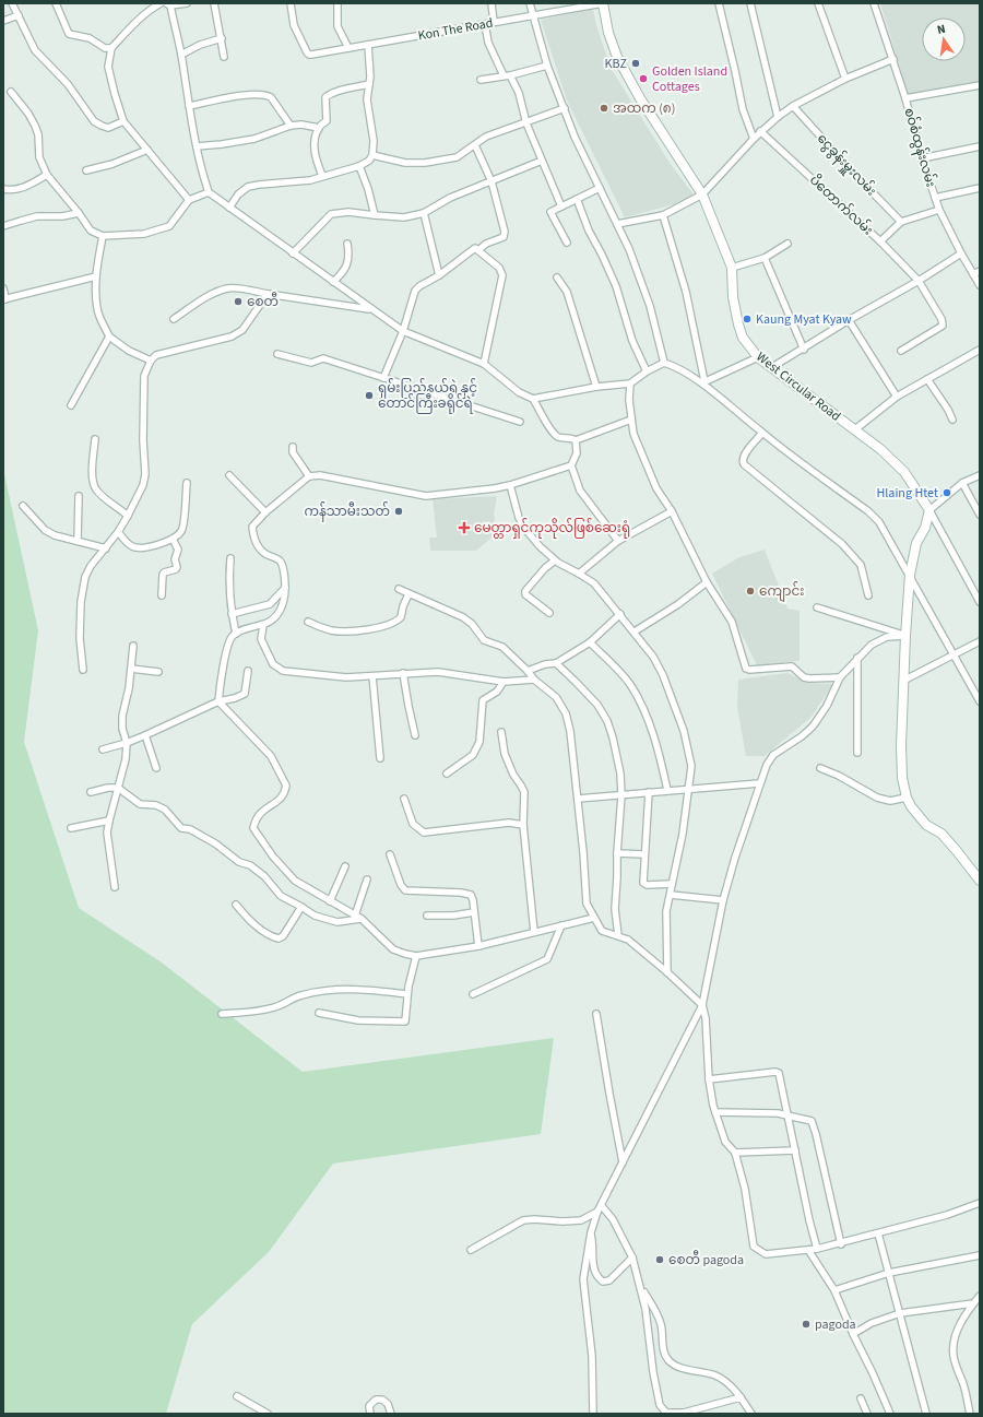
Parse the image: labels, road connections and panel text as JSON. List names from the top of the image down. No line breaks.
{"streets":{"street":["Kon The Road","စဝ်စံထွန်းလမ်း","ငွေခွန်းမှူးလမ်း","ပိတောက်လမ်း","West Circular Road"]},"crossings":[["Kon The Road","West Circular Road"]],"places":{"other":["KBZ","Golden Island Cottages","အထက (၈)","စေတီ","Kaung Myat Kyaw","ရှမ်းပြည်နယ်ရဲ နှင့် တောင်ကြီးခရိုင်ရဲ","Hlaing Htet","ကန်သာမီးသတ်","ကျောင်း","စေတီ pagoda","pagoda"],"health":["မေတ္တာရှင်ကုသိုလ်ဖြစ်ဆေးရုံ"]},"north":"top"}
